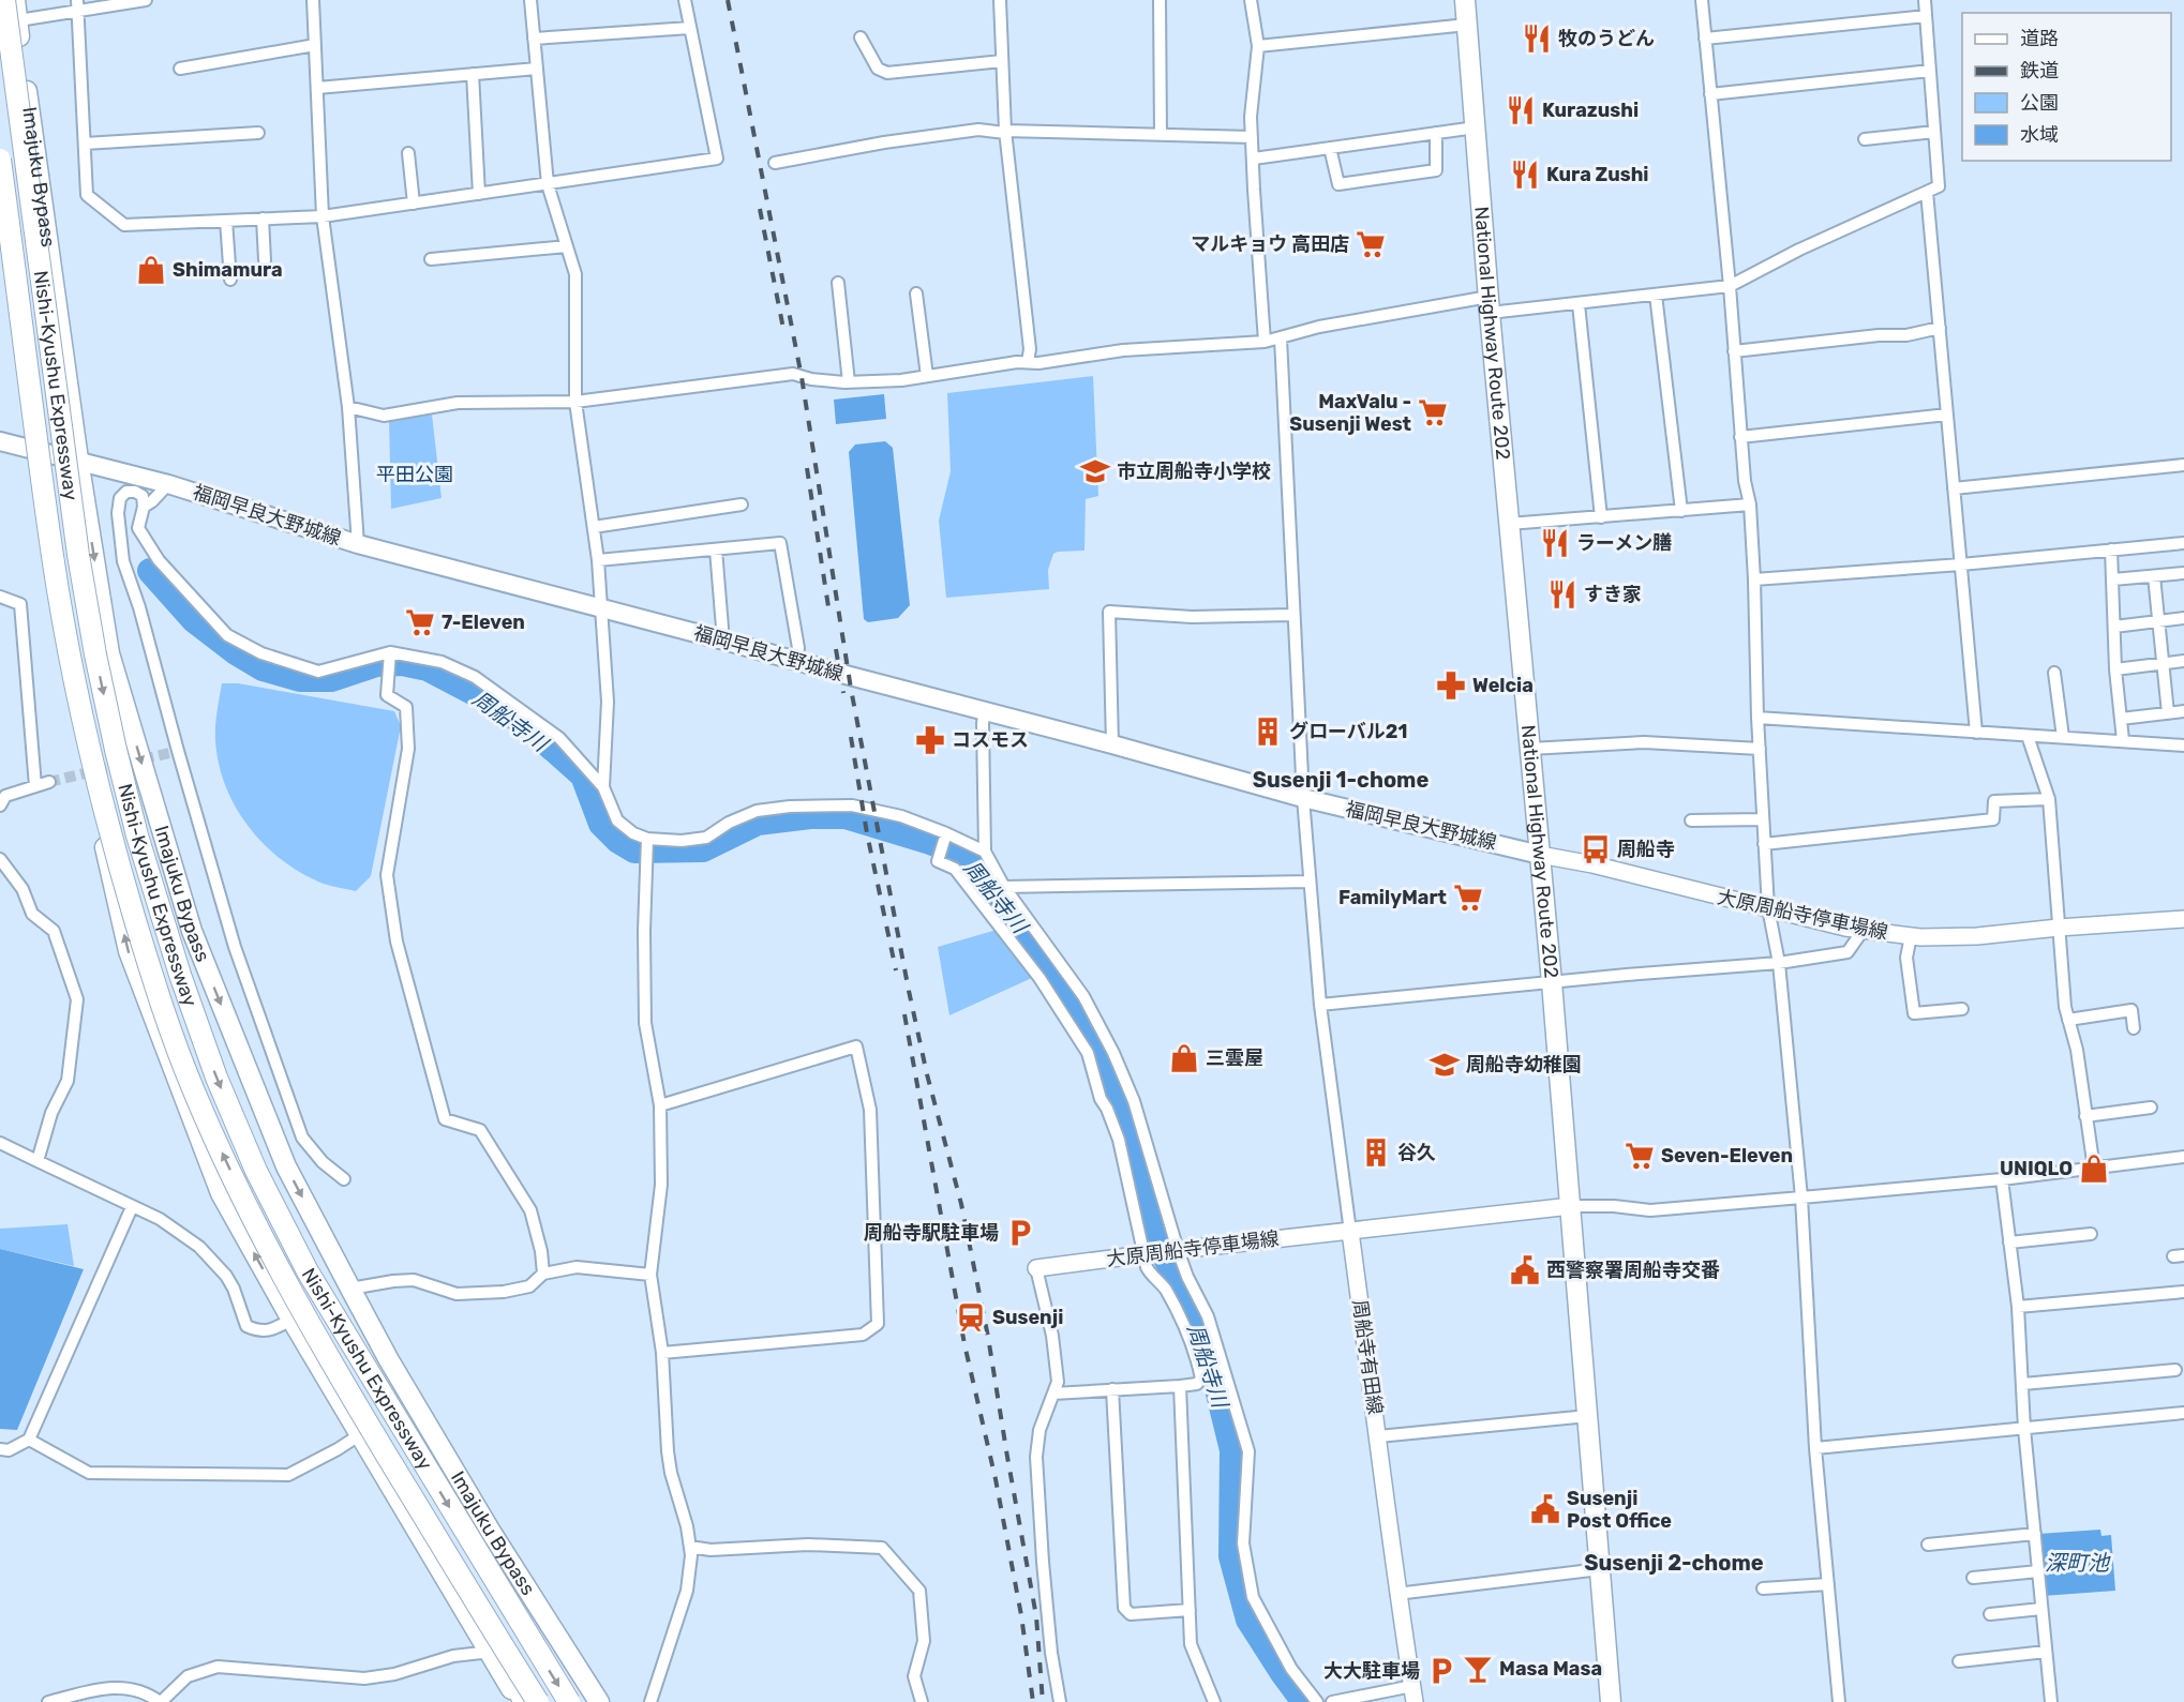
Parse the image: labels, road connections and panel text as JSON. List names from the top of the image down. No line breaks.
{"streets":{"highway":["Imajuku Bypass","National Highway Route 202","Nishi-Kyushu Expressway"],"main road":["福岡早良大野城線","大原周船寺停車場線","周船寺有田線"]},"crossings":[["Imajuku Bypass","福岡早良大野城線"],["National Highway Route 202","福岡早良大野城線"],["National Highway Route 202","大原周船寺停車場線"],["福岡早良大野城線","大原周船寺停車場線"],["大原周船寺停車場線","周船寺有田線"]],"districts":["Susenji 1-chome","Susenji 2-chome"],"water":["周船寺川","深町池"],"parks":["平田公園"],"places":{"restaurant":["牧のうどん","Kurazushi","Kura Zushi","ラーメン膳","すき家"],"supermarket":["マルキョウ 高田店","MaxValu - Susenji West","7-Eleven","FamilyMart","Seven-Eleven"],"shop":["Shimamura","三雲屋","UNIQLO"],"school or university":["市立周船寺小学校","周船寺幼稚園"],"pharmacy":["Welcia","コスモス"],"building":["グローバル21","谷久"],"bus stop":["周船寺"],"parking":["周船寺駅駐車場","大大駐車場"],"public building":["西警察署周船寺交番","Susenji Post Office"],"station":["Susenji"],"bar":["Masa Masa"]},"legend":["道路","鉄道","公園","水域"]}
